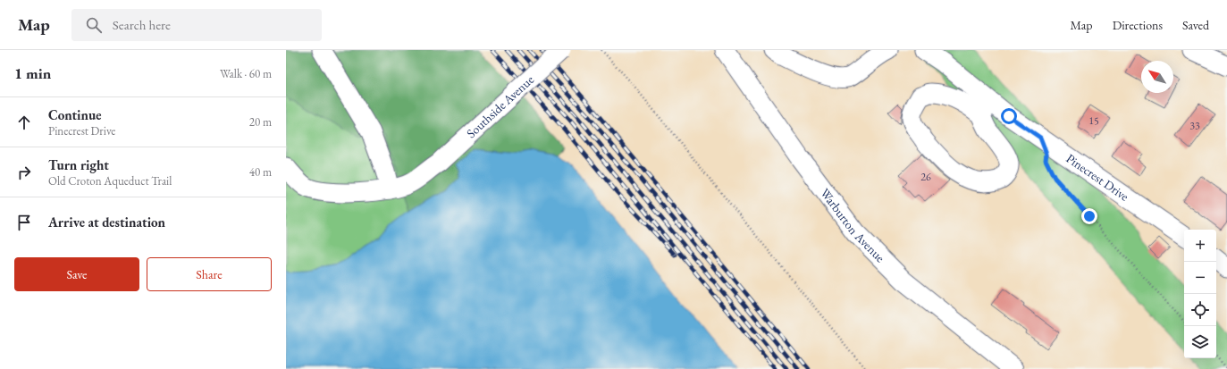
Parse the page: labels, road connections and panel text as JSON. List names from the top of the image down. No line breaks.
{"streets":{"street":["Southside Avenue","Pinecrest Drive","Warburton Avenue"]},"house_numbers":["15","33","26"],"north":"top left","page":{"header":"Map","search":"Search here","nav":["Map","Directions","Saved"],"heading":["1 min","Walk · 60 m"],"list":[["Continue","Pinecrest Drive","20 m"],["Turn right","Old Croton Aqueduct Trail","40 m"],"Arrive at destination"],"map_buttons":["+","−"],"buttons":["Save","Share"]}}
